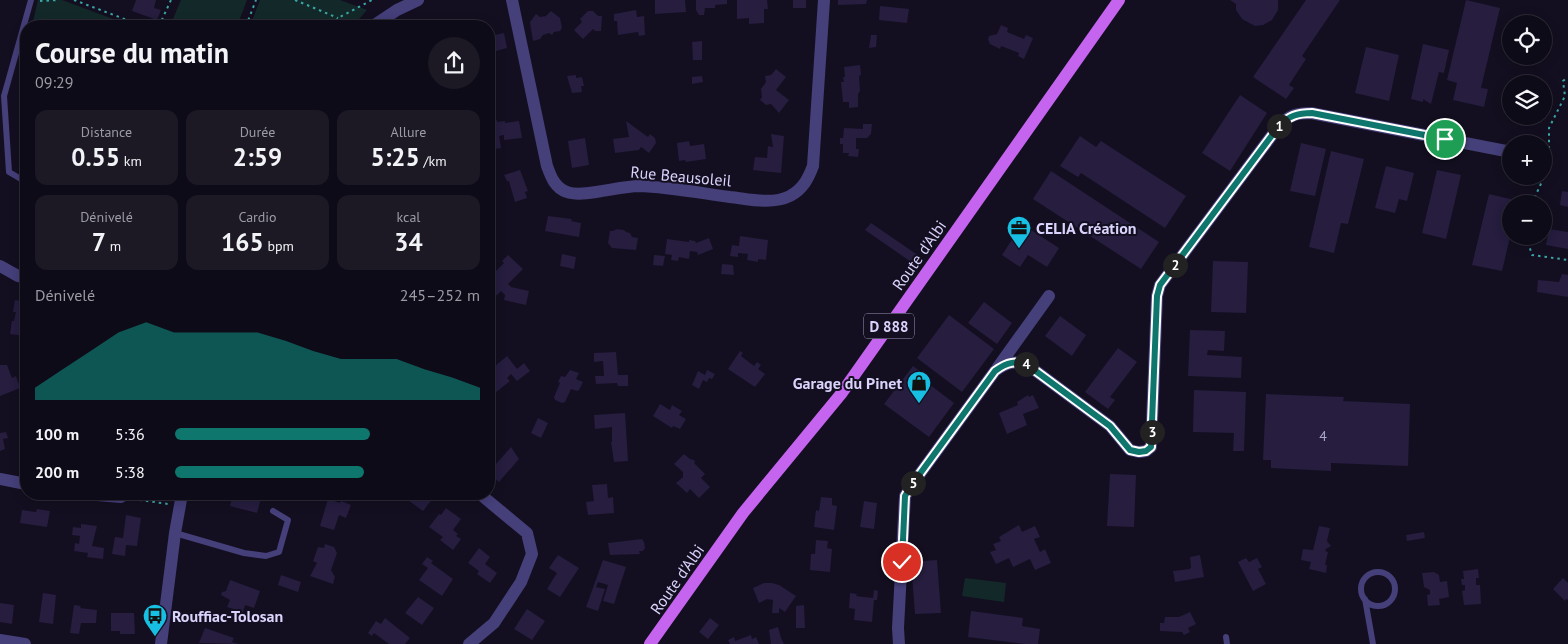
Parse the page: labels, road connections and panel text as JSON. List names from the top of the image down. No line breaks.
{"streets":{"main road":["Route d'Albi","D 888"],"street":["Rue Beausoleil"]},"places":{"office":["CELIA Création"],"shop":["Garage du Pinet"],"bus stop":["Rouffiac-Tolosan"]},"house_numbers":["4"],"page":{"map_buttons":["+","−"],"heading":["Course du matin","09:29"],"stats":[["Distance","0.55 km"],["Durée","2:59"],["Allure","5:25 /km"],["Dénivelé","7 m"],["Cardio","165 bpm"],["kcal","34"]],"pins":["1","2","4","3","5"],"chart":["Dénivelé","245–252 m"],"list":[{"name":"100 m","note":"5:36"},{"name":"200 m","note":"5:38"}]}}
